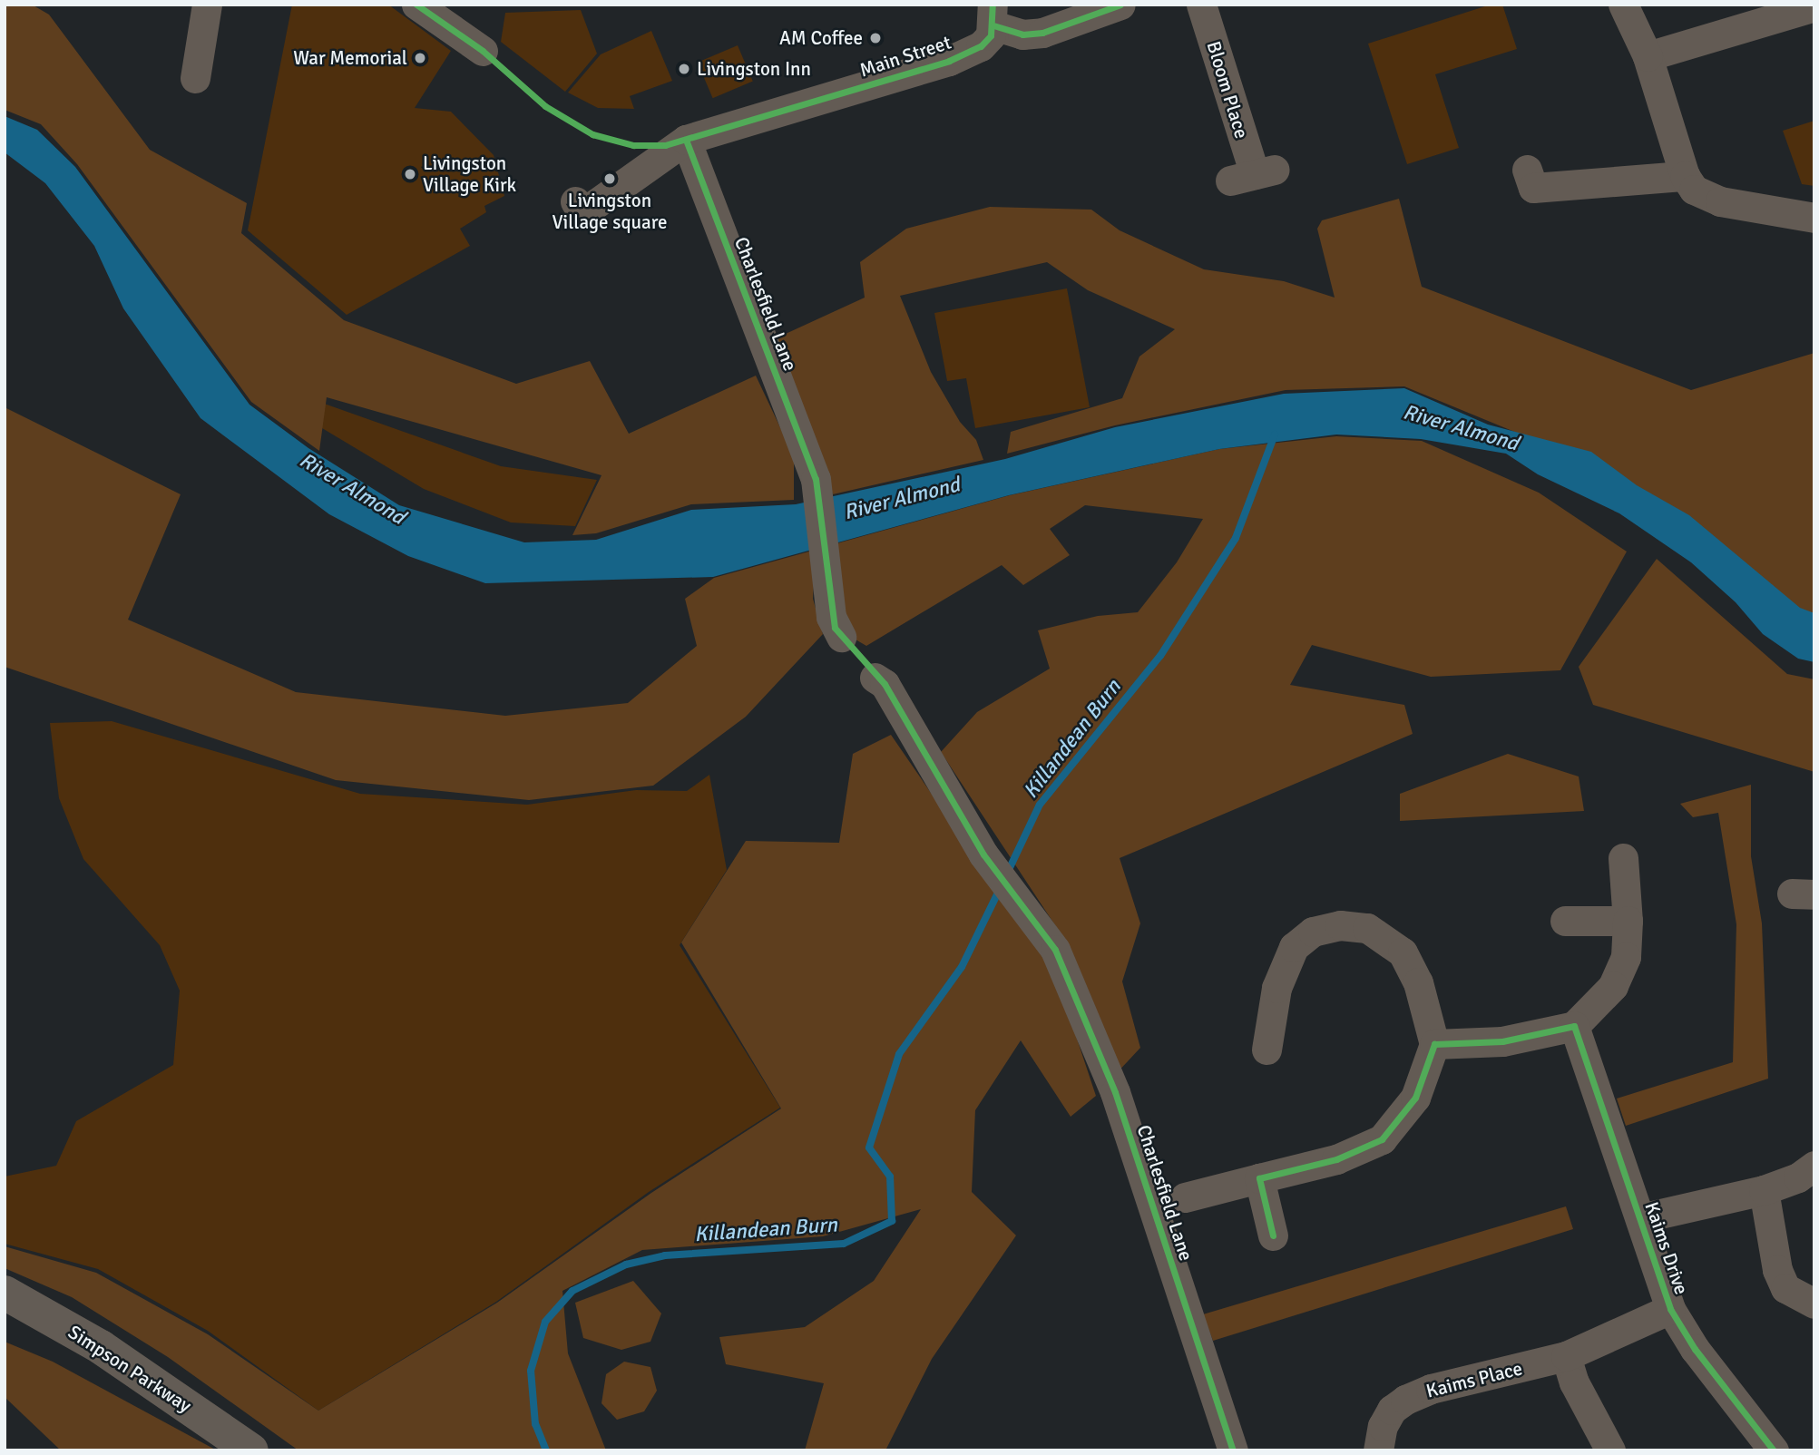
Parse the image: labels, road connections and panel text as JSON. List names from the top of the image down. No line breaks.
{"streets":{"main road":["Simpson Parkway"],"street":["Main Street","Bloom Place","Charlesfield Lane","Kaims Drive","Kaims Place"]},"crossings":[["Main Street","Charlesfield Lane"],["Kaims Drive","Kaims Place"]],"water":["River Almond","Killandean Burn"],"places":["AM Coffee","War Memorial","Livingston Inn","Livingston Village Kirk","Livingston Village square"]}
